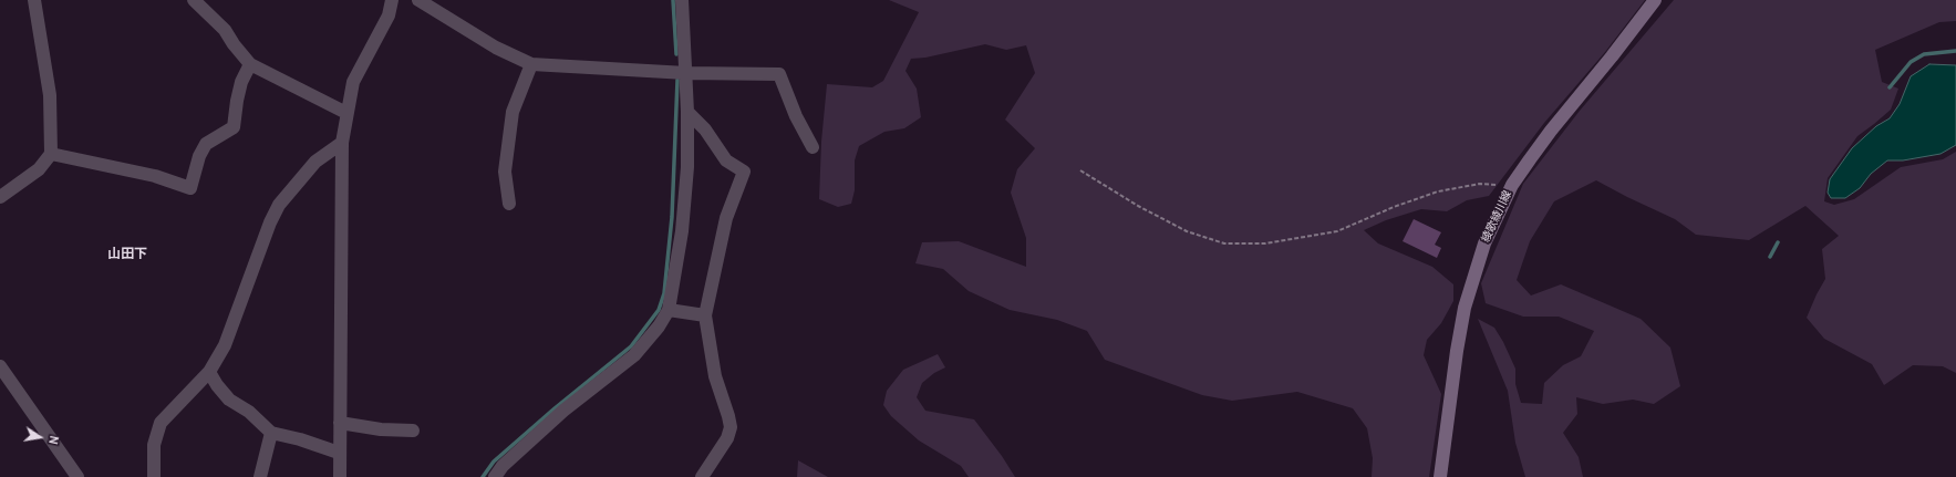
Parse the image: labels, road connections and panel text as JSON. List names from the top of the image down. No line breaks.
{"streets":{"main road":["綾歌綾川線"]},"districts":["山田下"],"north":"right"}
